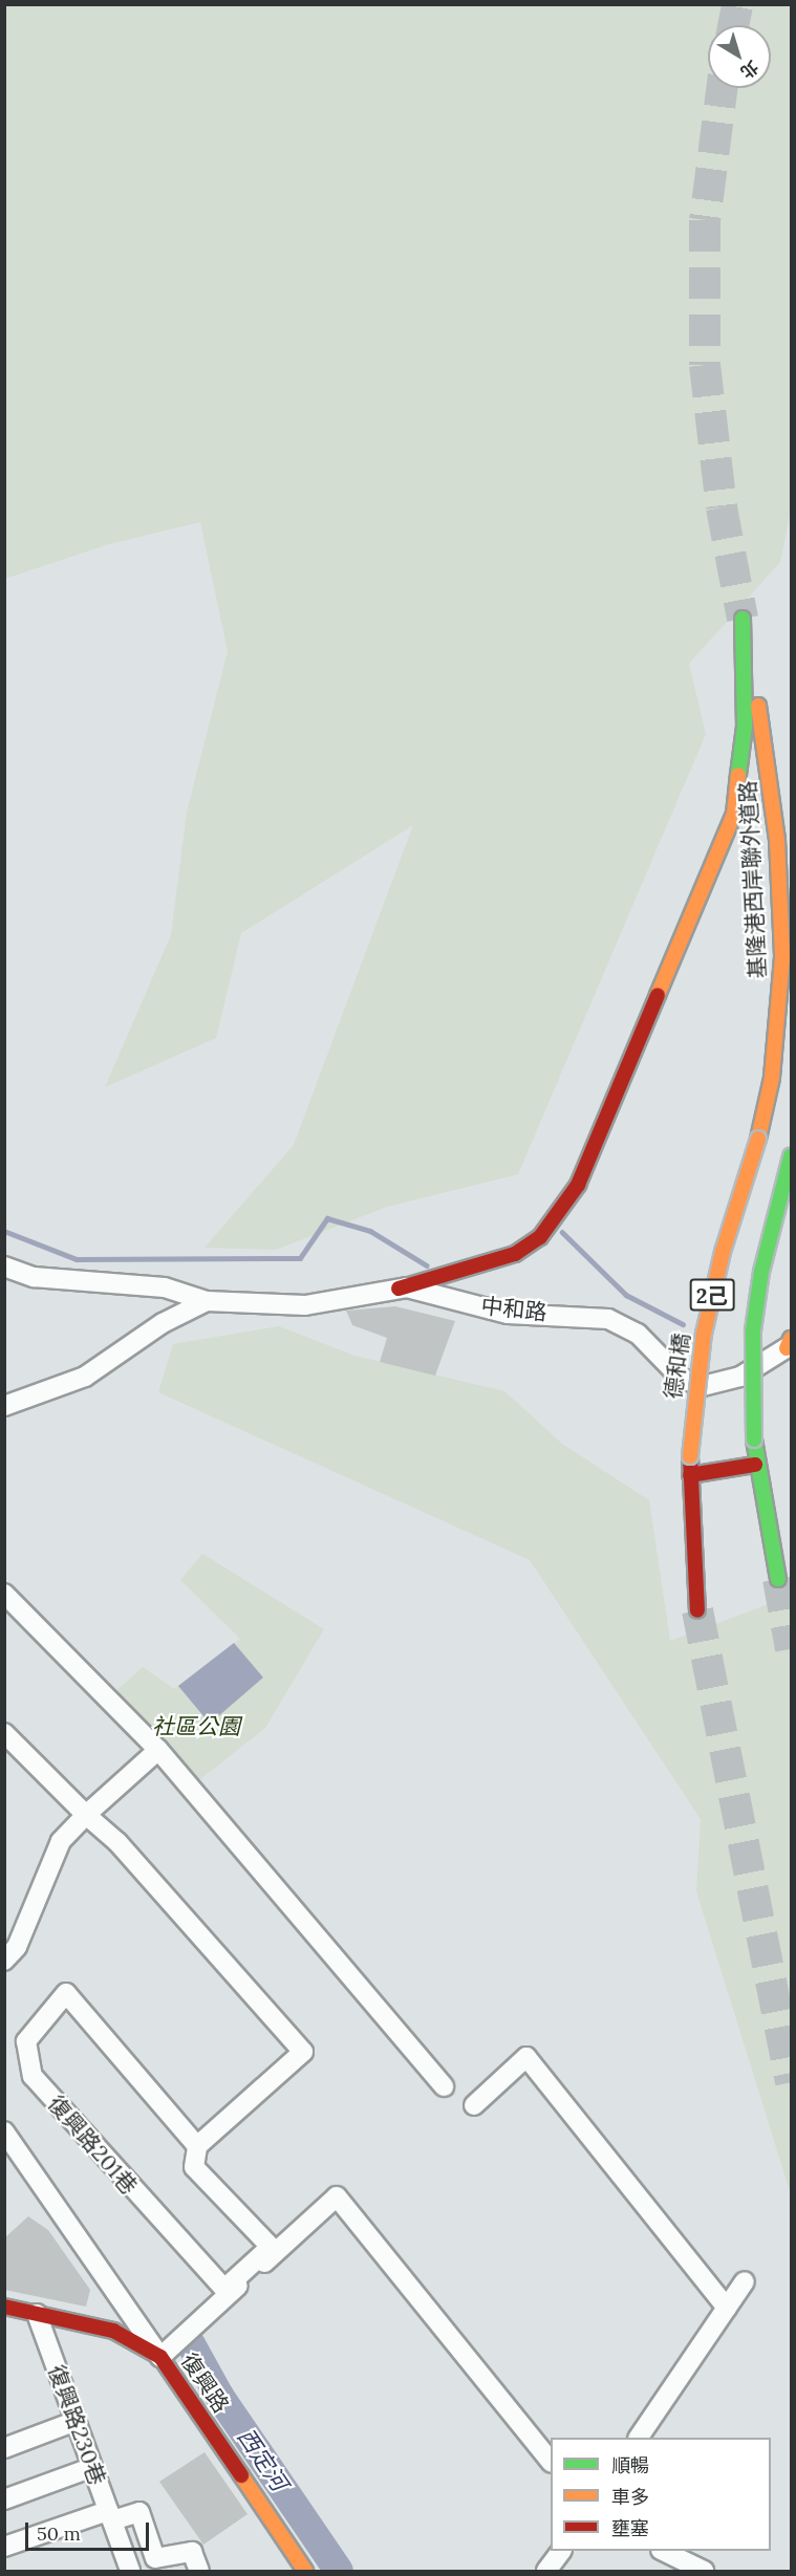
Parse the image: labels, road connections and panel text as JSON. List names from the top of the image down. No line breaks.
{"streets":{"main road":["基隆港西岸聯外道路","2己","德和橋","復興路"],"street":["中和路","復興路201巷","復興路230巷"]},"crossings":[["基隆港西岸聯外道路","德和橋"],["2己","德和橋"],["復興路","復興路230巷"]],"water":["西定河"],"parks":["社區公園"],"legend":["順暢","車多","壅塞"],"scale_bar":"50 m","north":"bottom right"}
